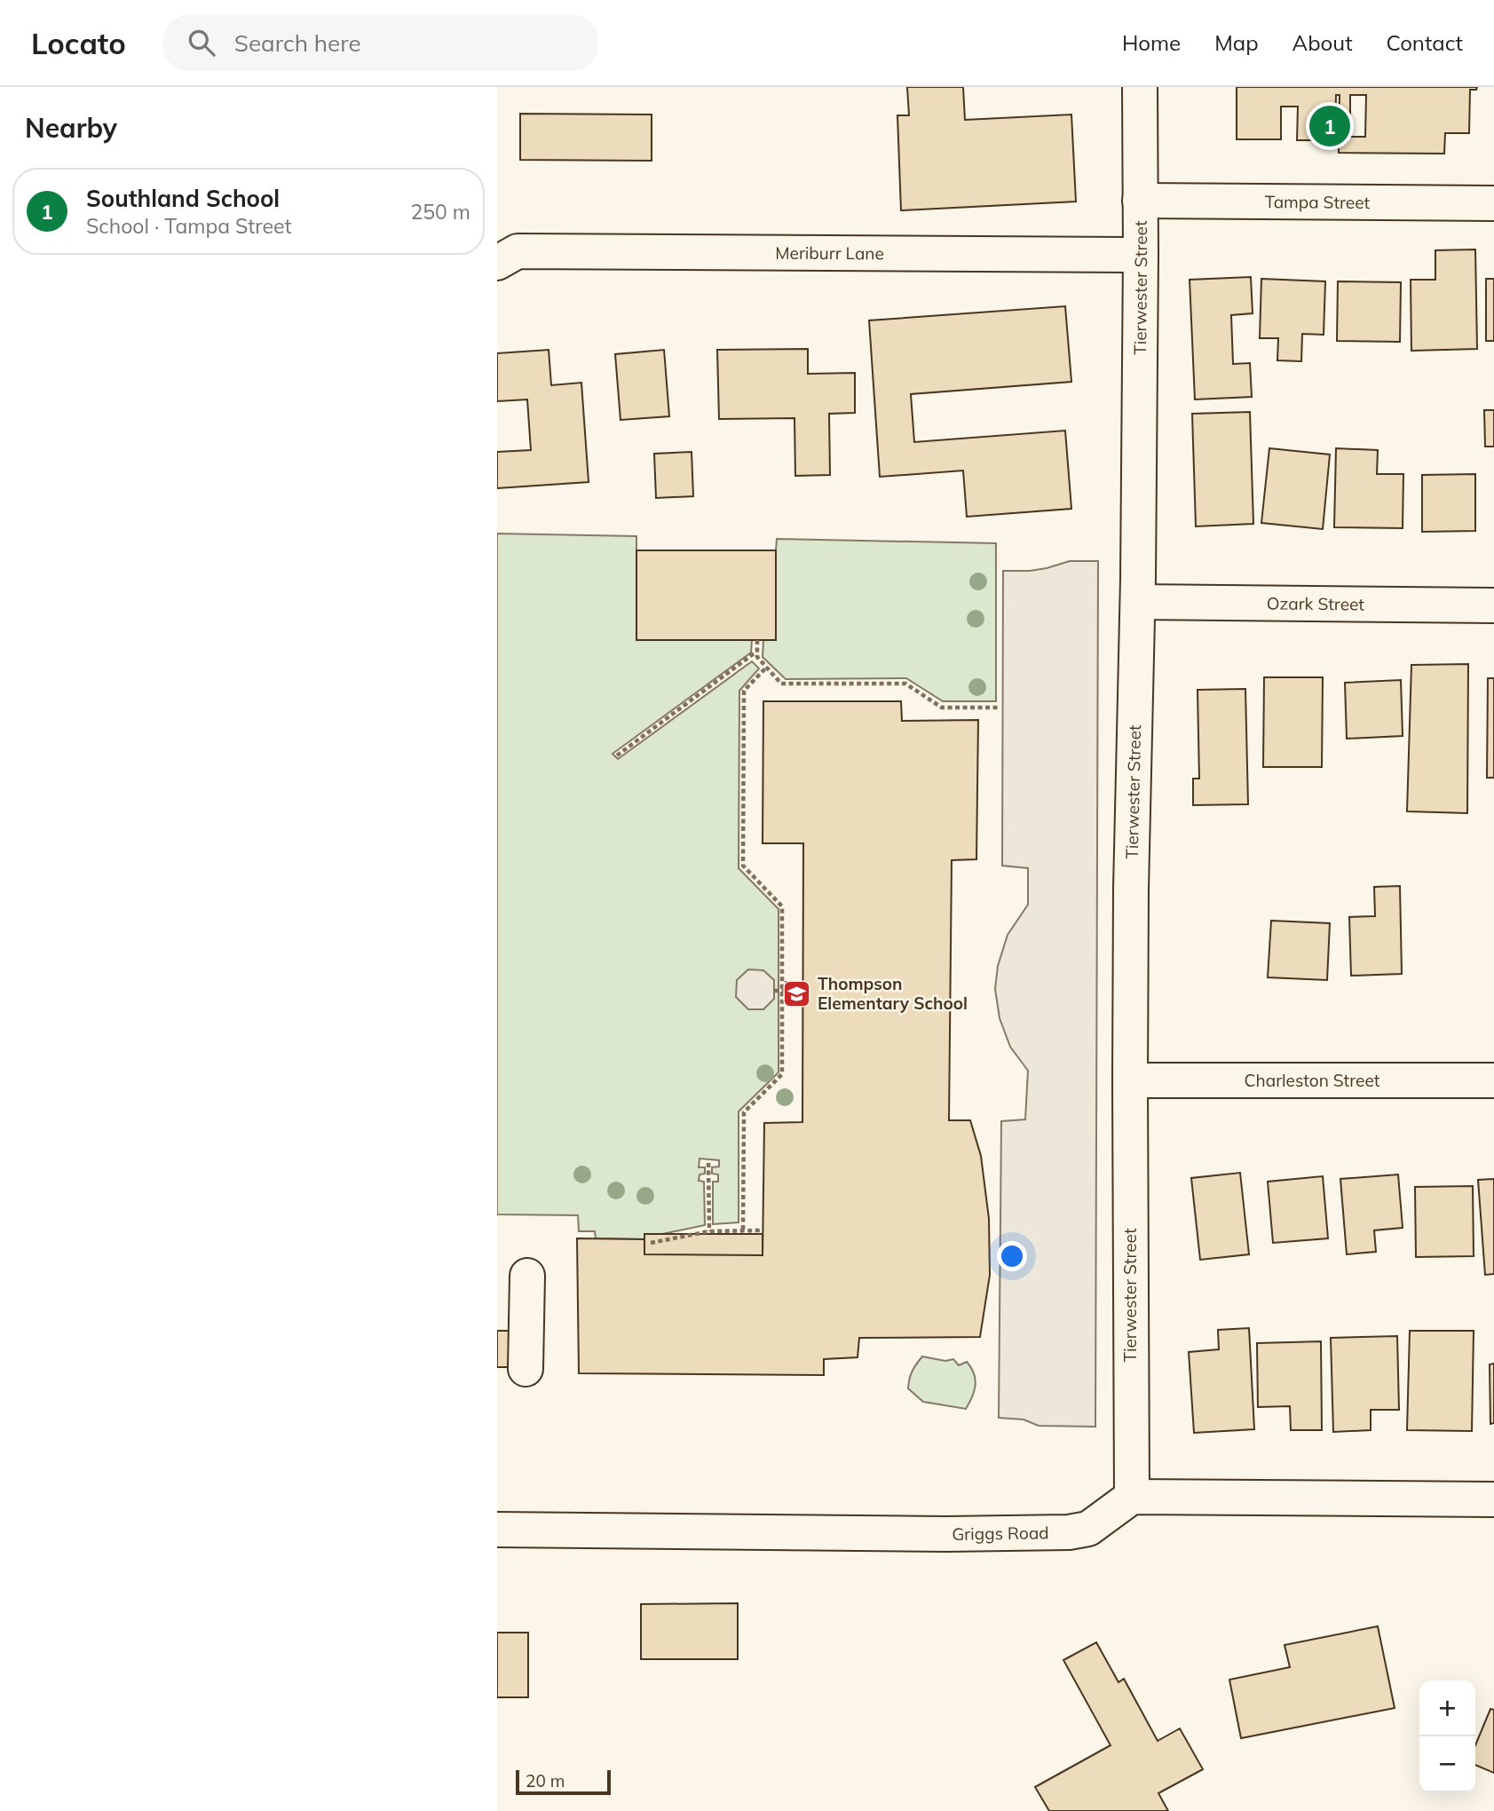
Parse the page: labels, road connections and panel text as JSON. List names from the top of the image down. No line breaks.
{"streets":{"street":["Tampa Street","Meriburr Lane","Tierwester Street","Ozark Street","Charleston Street","Griggs Road"]},"crossings":[["Tampa Street","Tierwester Street"],["Meriburr Lane","Tierwester Street"],["Tierwester Street","Ozark Street"],["Tierwester Street","Charleston Street"],["Tierwester Street","Griggs Road"]],"places":{"school or university":["Thompson Elementary School"]},"scale_bar":"20 m","page":{"header":"Locato","search":"Search here","nav":["Home","Map","About","Contact"],"heading":"Nearby","pins":"1","list":[{"mark":"1","name":"Southland School","note":"School · Tampa Street","value":"250 m"}],"map_buttons":["+","−"],"scale":"20 m"}}
